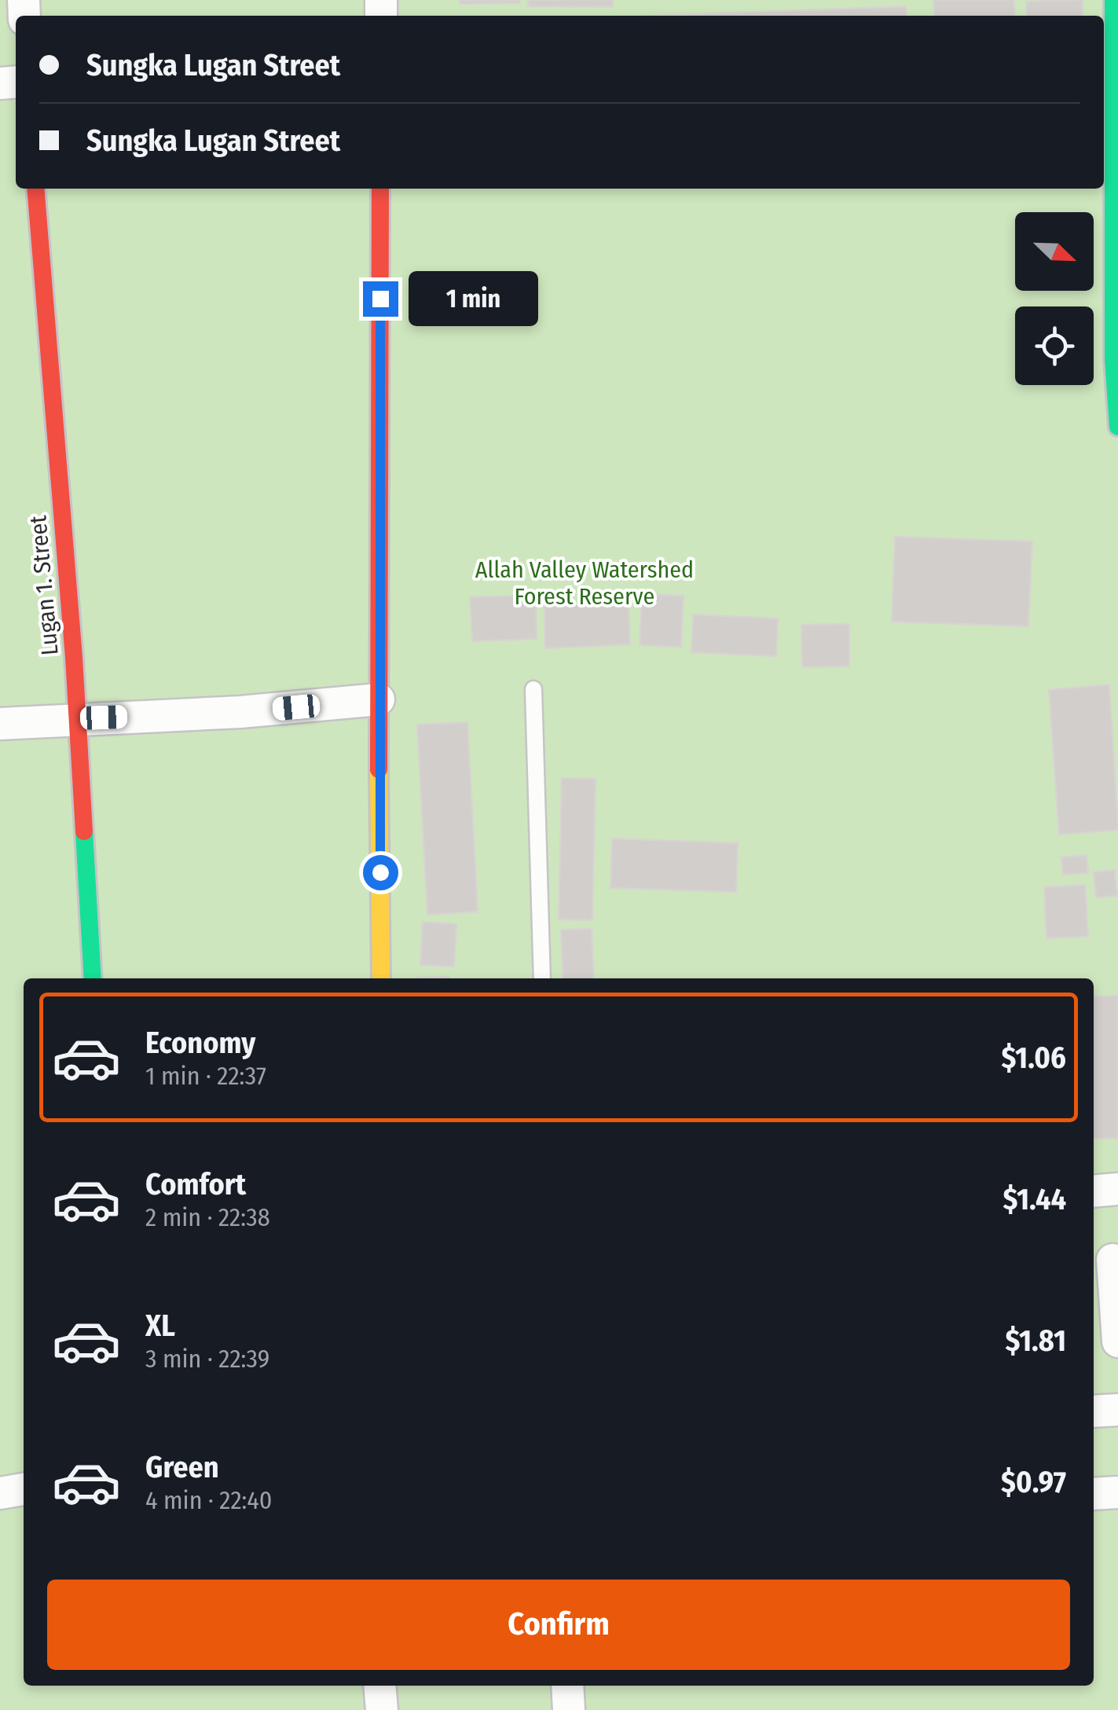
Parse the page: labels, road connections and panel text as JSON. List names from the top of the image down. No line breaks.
{"streets":{"street":["Lugan 1. Street"]},"parks":["Allah Valley Watershed Forest Reserve"],"north":"bottom right","page":{"banner":["Sungka Lugan Street","Sungka Lugan Street"],"bubble":"1 min","list":[{"name":"Economy","note":"1 min · 22:37","value":"$1.06"},{"name":"Comfort","note":"2 min · 22:38","value":"$1.44"},{"name":"XL","note":"3 min · 22:39","value":"$1.81"},{"name":"Green","note":"4 min · 22:40","value":"$0.97"}],"buttons":"Confirm"}}
